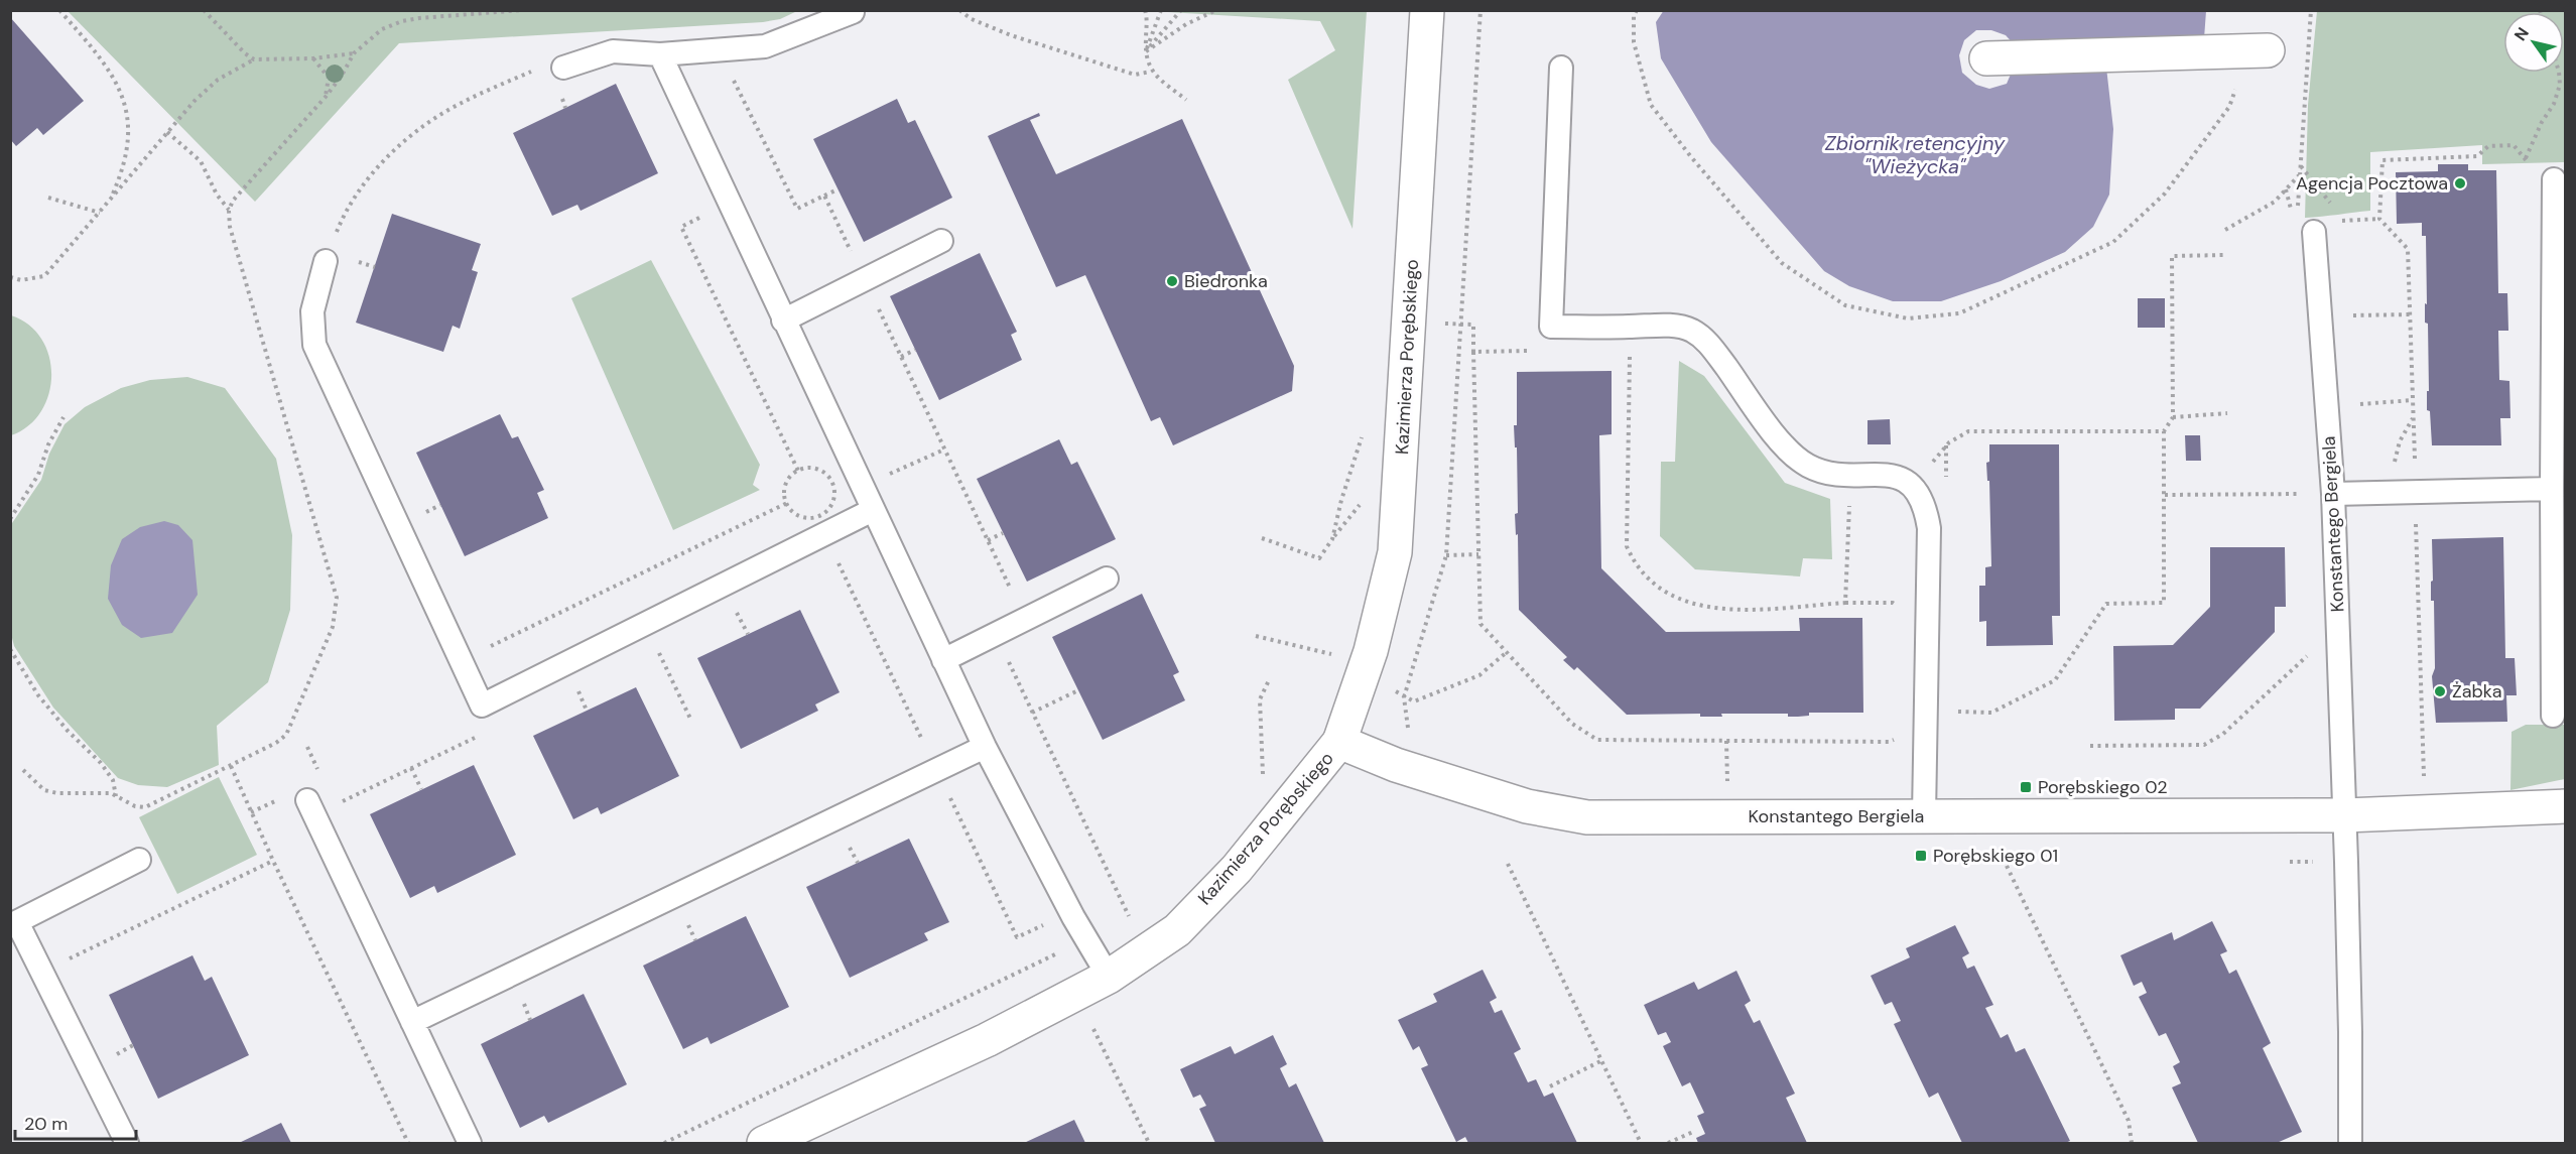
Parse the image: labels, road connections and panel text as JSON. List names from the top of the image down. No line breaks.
{"streets":{"street":["Kazimierza Porębskiego","Konstantego Bergiela"]},"crossings":[["Kazimierza Porębskiego","Konstantego Bergiela"]],"water":["Zbiornik retencyjny \"Wieżycka\""],"places":{"other":["Agencja Pocztowa","Biedronka","Żabka"],"transit":["Porębskiego 02","Porębskiego 01"]},"scale_bar":"20 m","north":"top left"}
